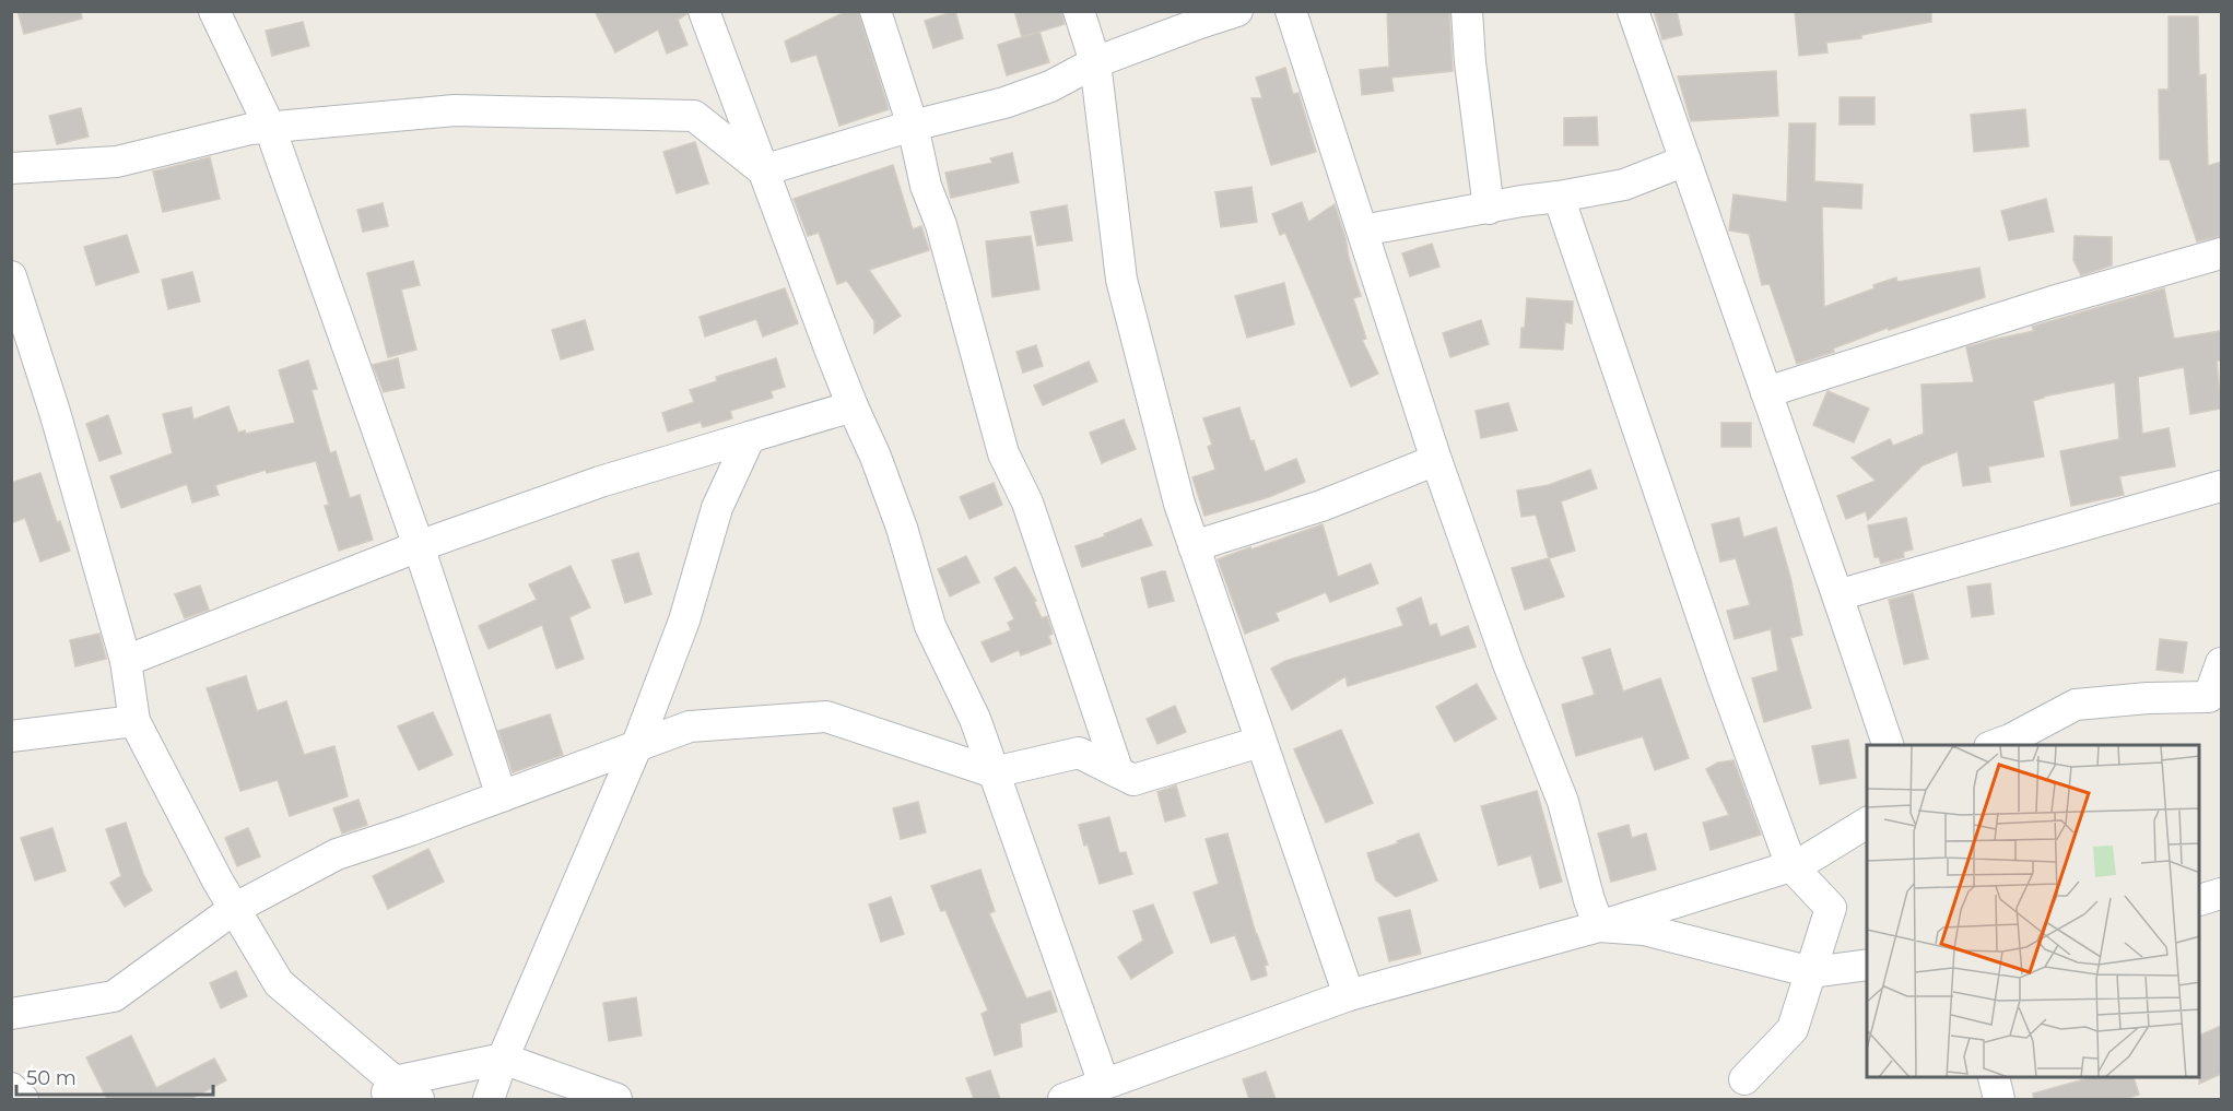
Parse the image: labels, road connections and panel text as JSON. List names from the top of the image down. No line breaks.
{"scale_bar":"50 m"}
